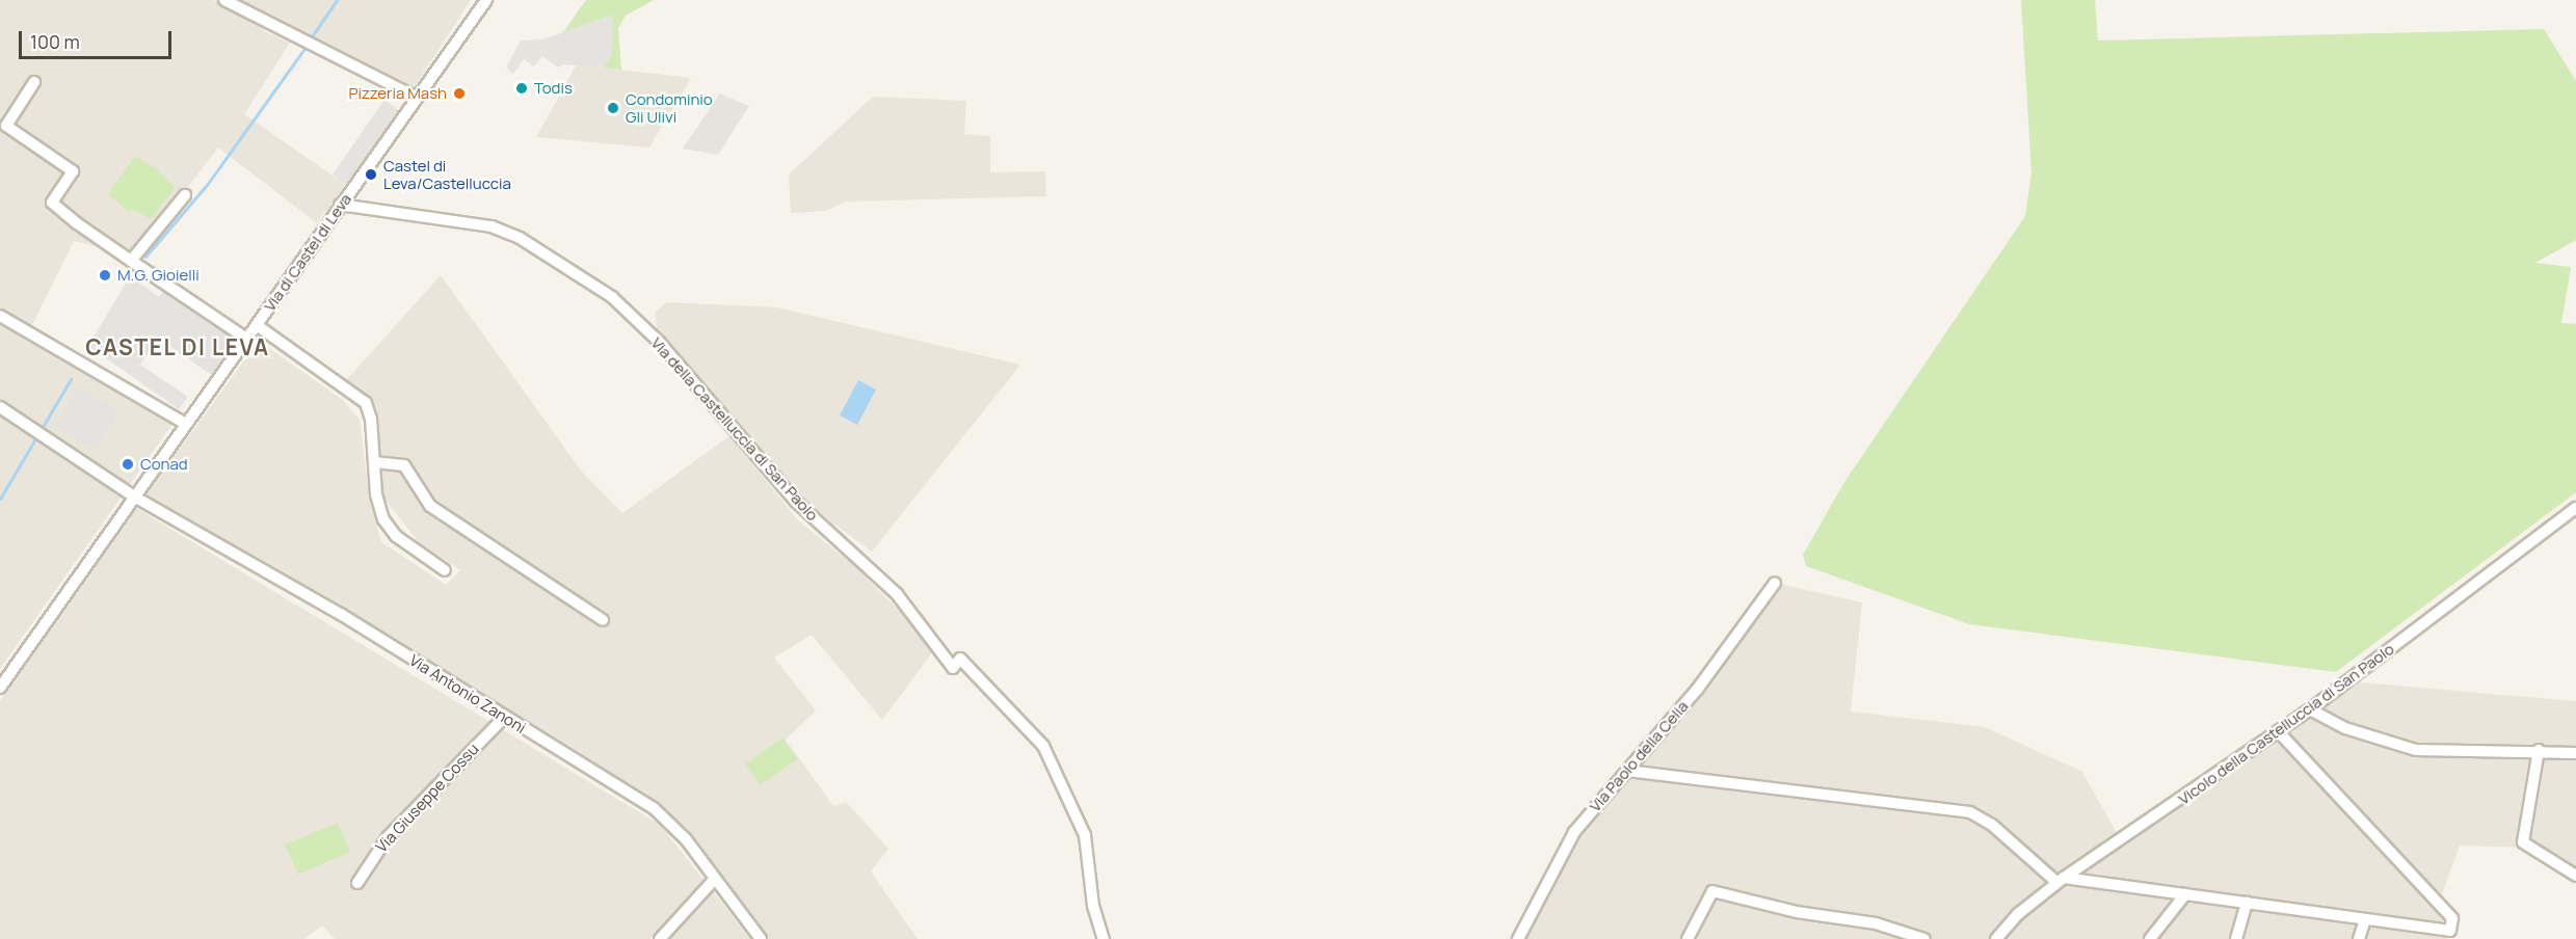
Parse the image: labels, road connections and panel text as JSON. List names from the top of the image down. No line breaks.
{"streets":{"street":["Via di Castel di Leva","Via della Castelluccia di San Paolo","Via Antonio Zanoni","Vicolo della Castelluccia di San Paolo","Via Paolo della Celia","Via Giuseppe Cossu"]},"crossings":[["Via di Castel di Leva","Via della Castelluccia di San Paolo"],["Via di Castel di Leva","Via Antonio Zanoni"],["Via Antonio Zanoni","Via Giuseppe Cossu"]],"districts":["CASTEL DI LEVA"],"places":["Todis","Pizzeria Mash","Condominio Gli Ulivi","Castel di Leva/Castelluccia","M.G. Gioielli","Conad"],"scale_bar":"100 m"}
